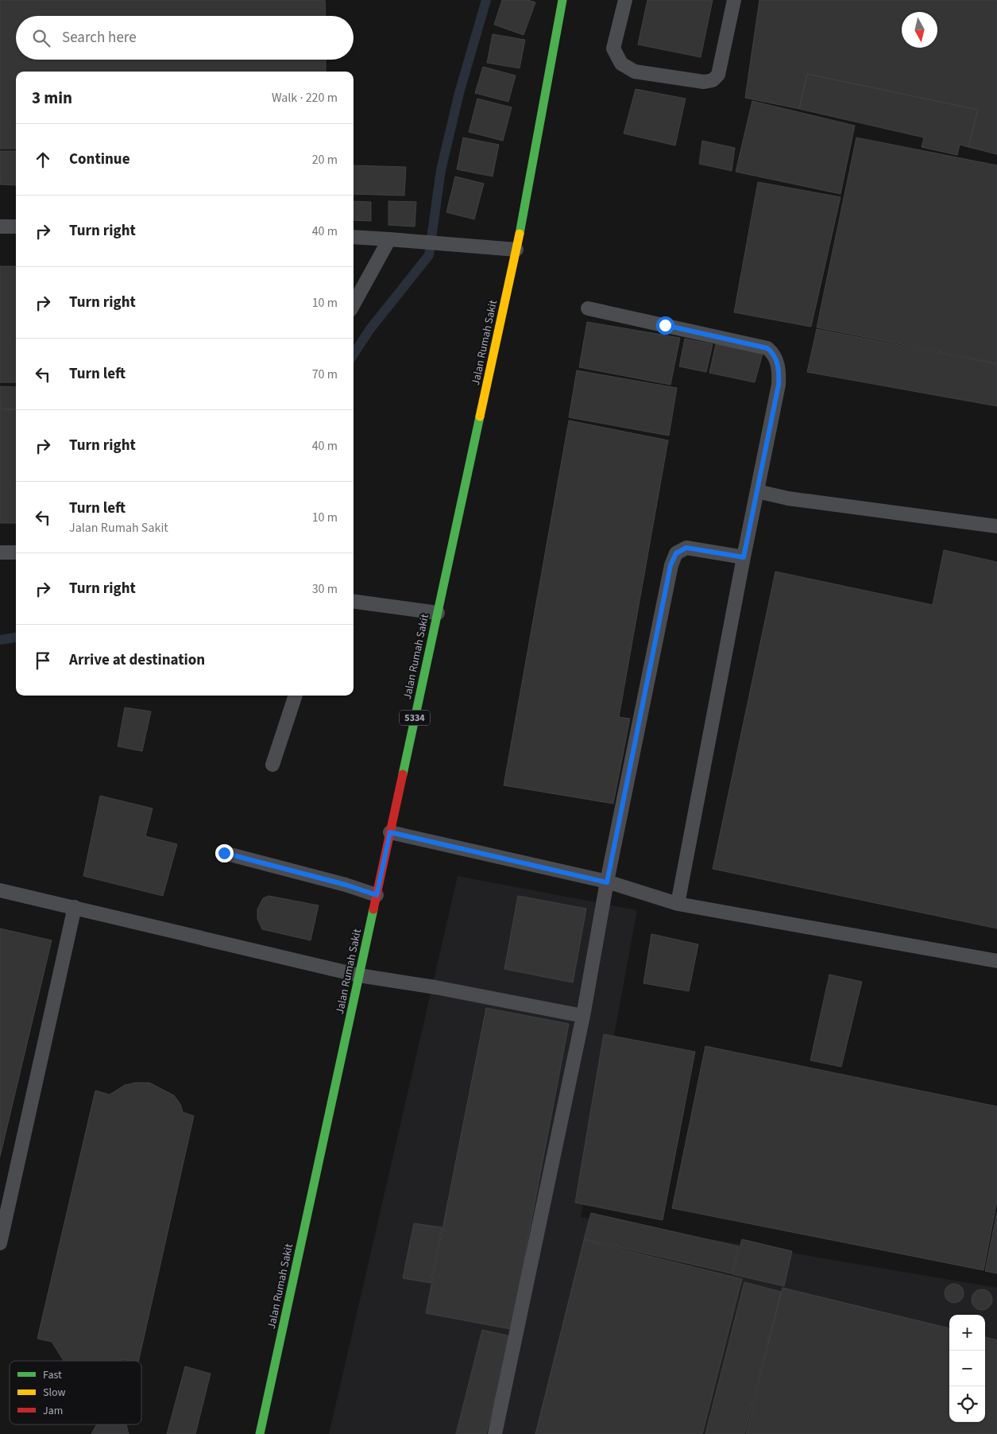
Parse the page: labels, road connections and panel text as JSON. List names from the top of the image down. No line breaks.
{"streets":{"main road":["Jalan Rumah Sakit","5334"]},"legend":["Fast","Slow","Jam"],"north":"bottom","page":{"search":"Search here","heading":["3 min","Walk · 220 m"],"list":[["Continue","20 m"],["Turn right","40 m"],["Turn right","10 m"],["Turn left","70 m"],["Turn right","40 m"],["Turn left","Jalan Rumah Sakit","10 m"],["Turn right","30 m"],"Arrive at destination"],"map_buttons":["+","−"]}}
